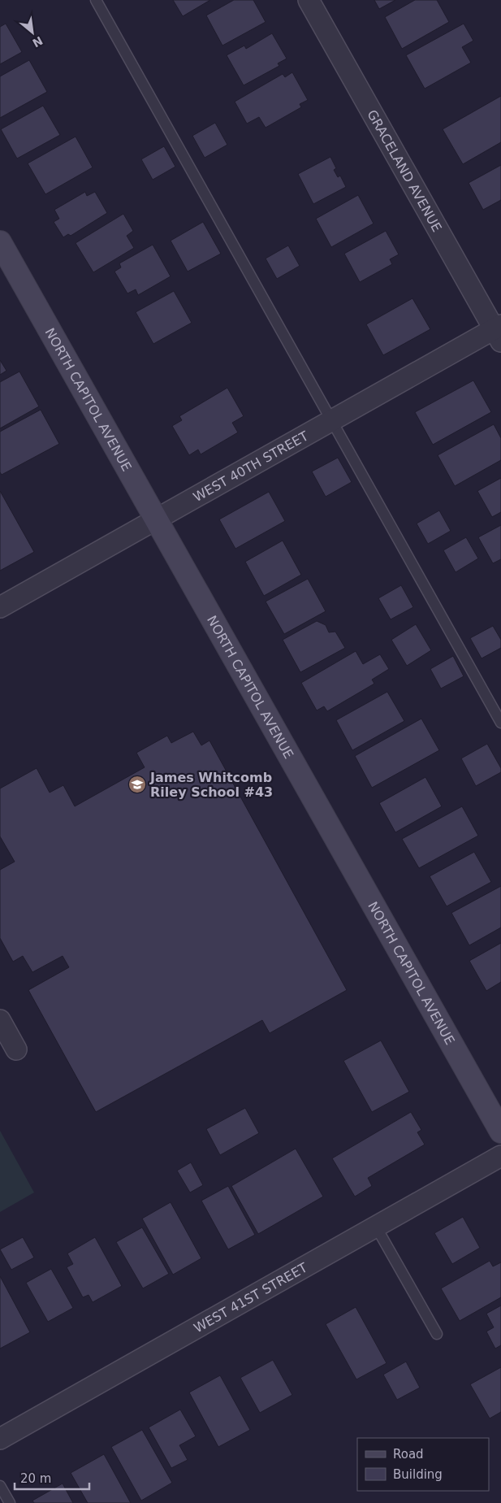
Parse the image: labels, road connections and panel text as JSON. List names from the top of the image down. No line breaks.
{"streets":{"main road":["NORTH CAPITOL AVENUE"],"street":["GRACELAND AVENUE","WEST 40TH STREET","WEST 41ST STREET"]},"crossings":[["GRACELAND AVENUE","WEST 40TH STREET"],["NORTH CAPITOL AVENUE","WEST 40TH STREET"]],"places":{"school or university":["James Whitcomb Riley School #43"]},"legend":["Road","Building"],"scale_bar":"20 m","north":"bottom right"}
